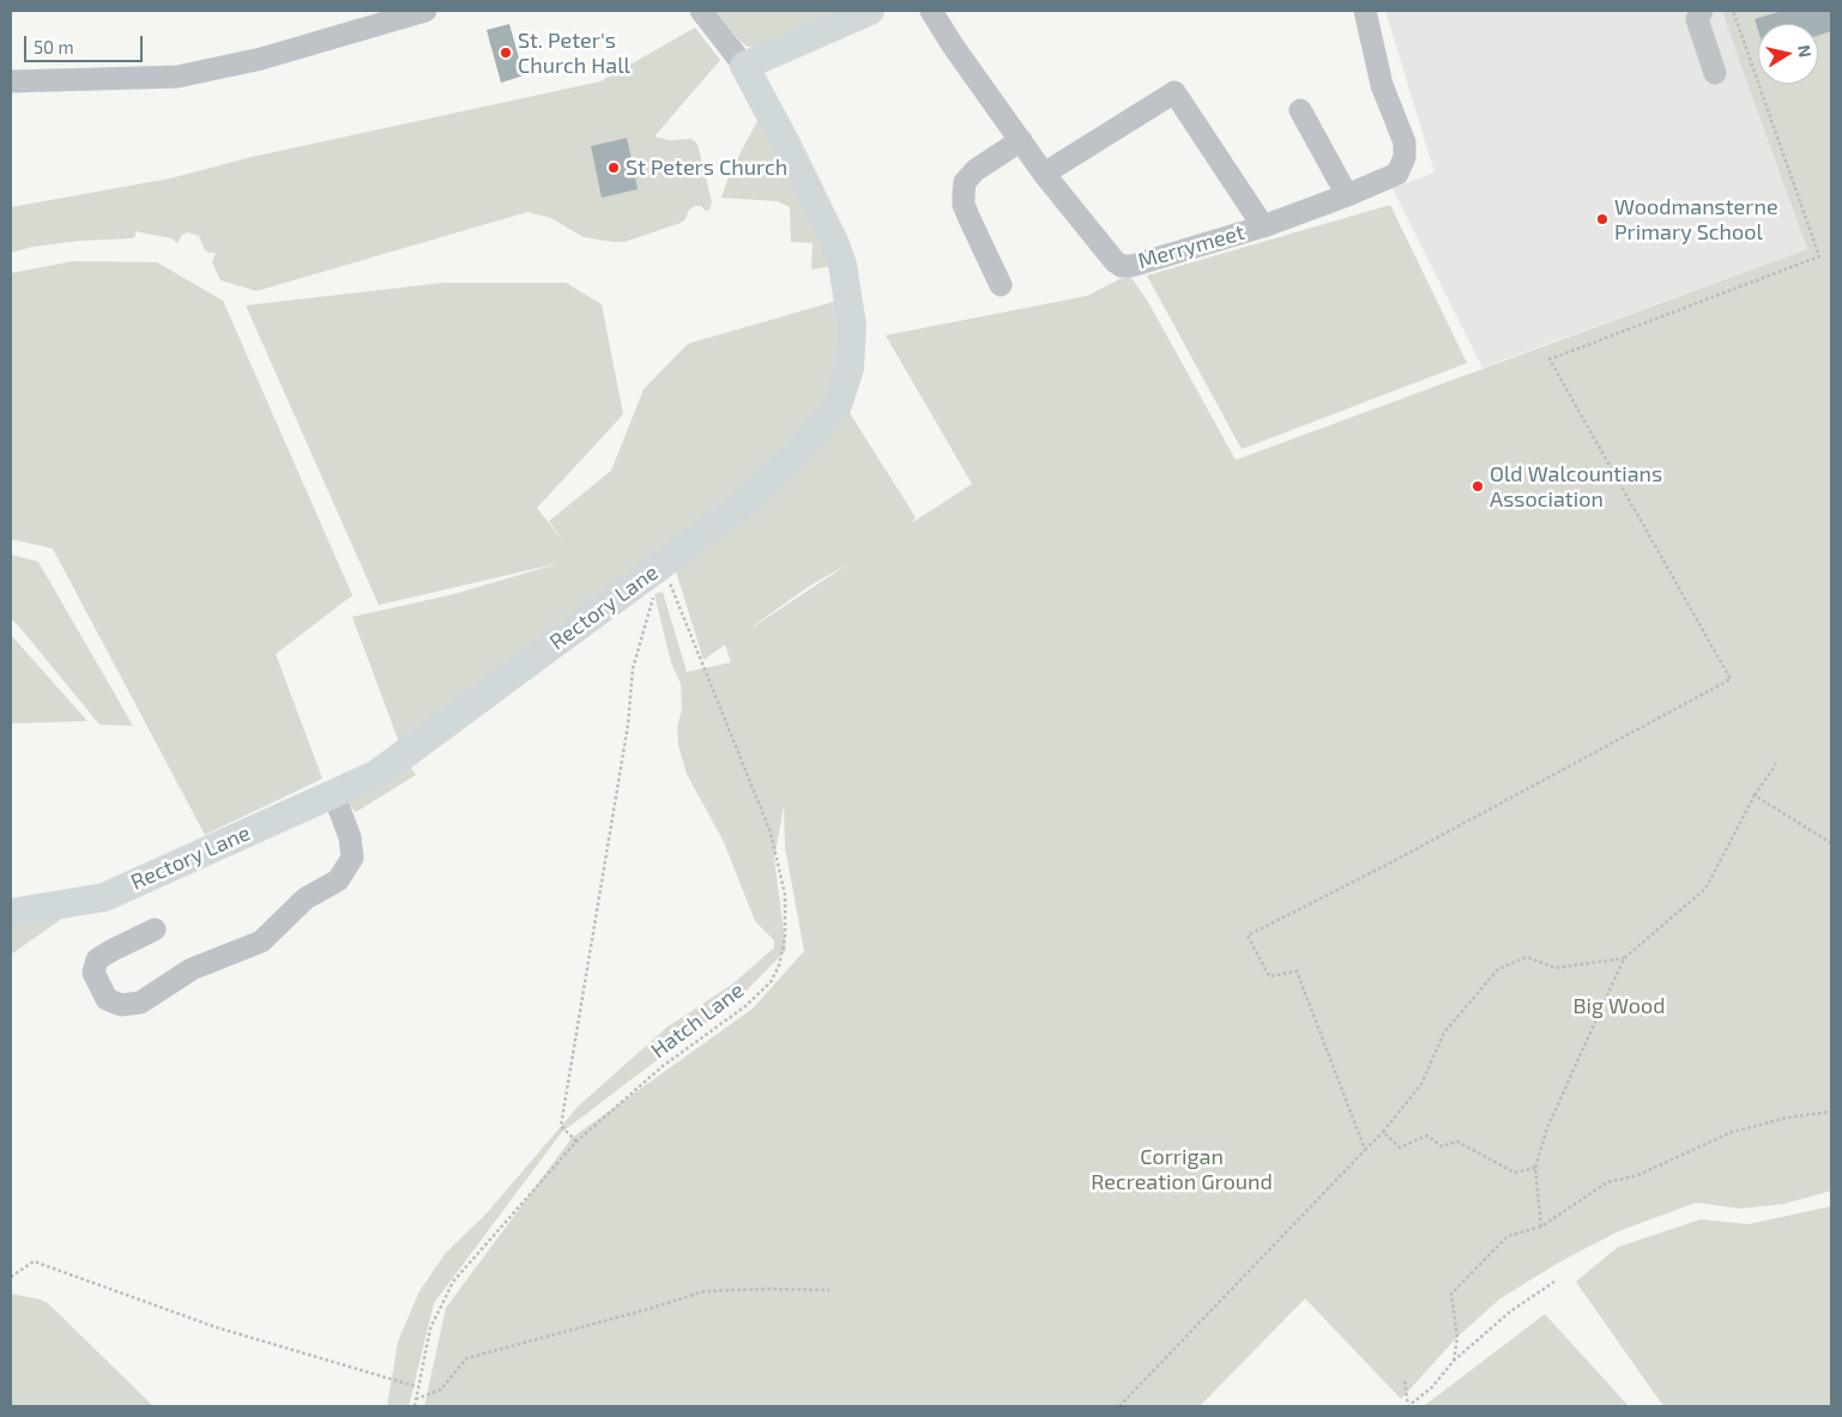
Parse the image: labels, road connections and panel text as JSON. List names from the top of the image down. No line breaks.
{"streets":{"main road":["Rectory Lane"],"street":["Merrymeet"],"path":["Hatch Lane"]},"crossings":[["Rectory Lane","Hatch Lane"]],"parks":["Big Wood","Corrigan Recreation Ground"],"places":["St. Peter's Church Hall","St Peters Church","Woodmansterne Primary School","Old Walcountians Association"],"scale_bar":"50 m","north":"right"}
